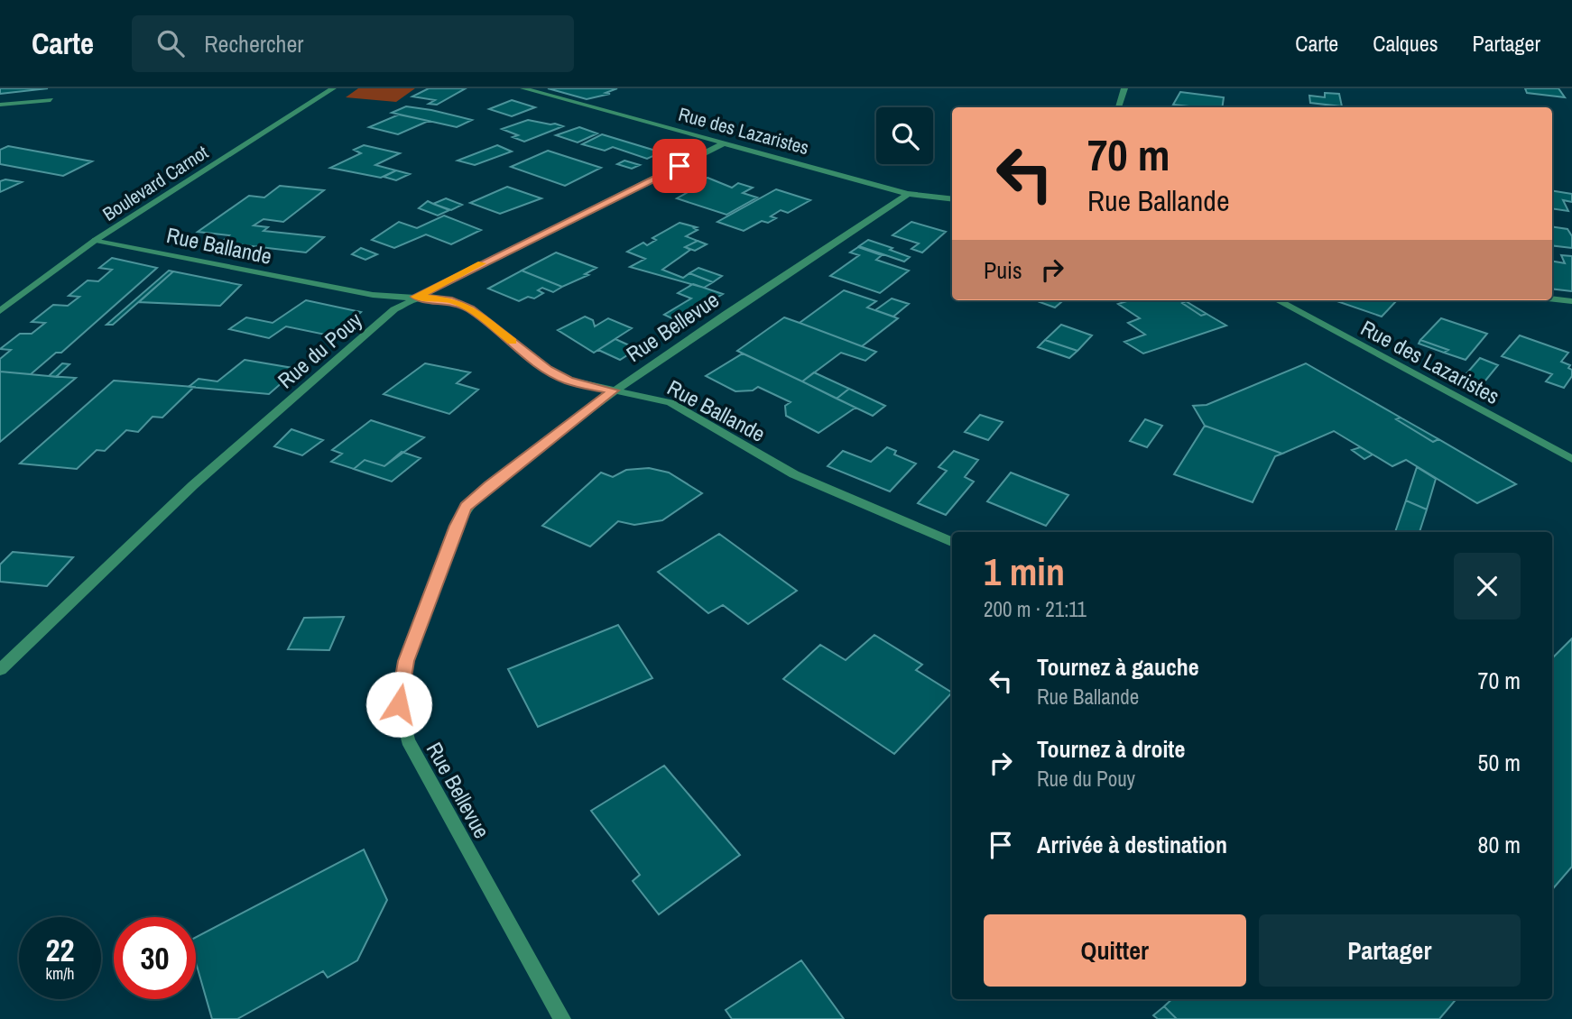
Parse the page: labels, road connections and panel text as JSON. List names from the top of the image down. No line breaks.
{"streets":{"street":["Rue des Lazaristes","Boulevard Carnot","Rue Ballande","Rue Bellevue","Rue du Pouy"]},"crossings":[["Rue des Lazaristes","Rue Bellevue"],["Rue des Lazaristes","Rue du Pouy"],["Boulevard Carnot","Rue Ballande"],["Rue Ballande","Rue Bellevue"],["Rue Ballande","Rue du Pouy"]],"page":{"header":"Carte","search":"Rechercher","nav":["Carte","Calques","Partager"],"turn":["70 m","Rue Ballande"],"then":"Puis","heading":["1 min","200 m · 21:11"],"list":[{"name":"Tournez à gauche","note":"Rue Ballande","value":"70 m"},{"name":"Tournez à droite","note":"Rue du Pouy","value":"50 m"},{"name":"Arrivée à destination","value":"80 m"}],"buttons":["Quitter","Partager"],"speed":"22 km/h","limit":"30"}}
